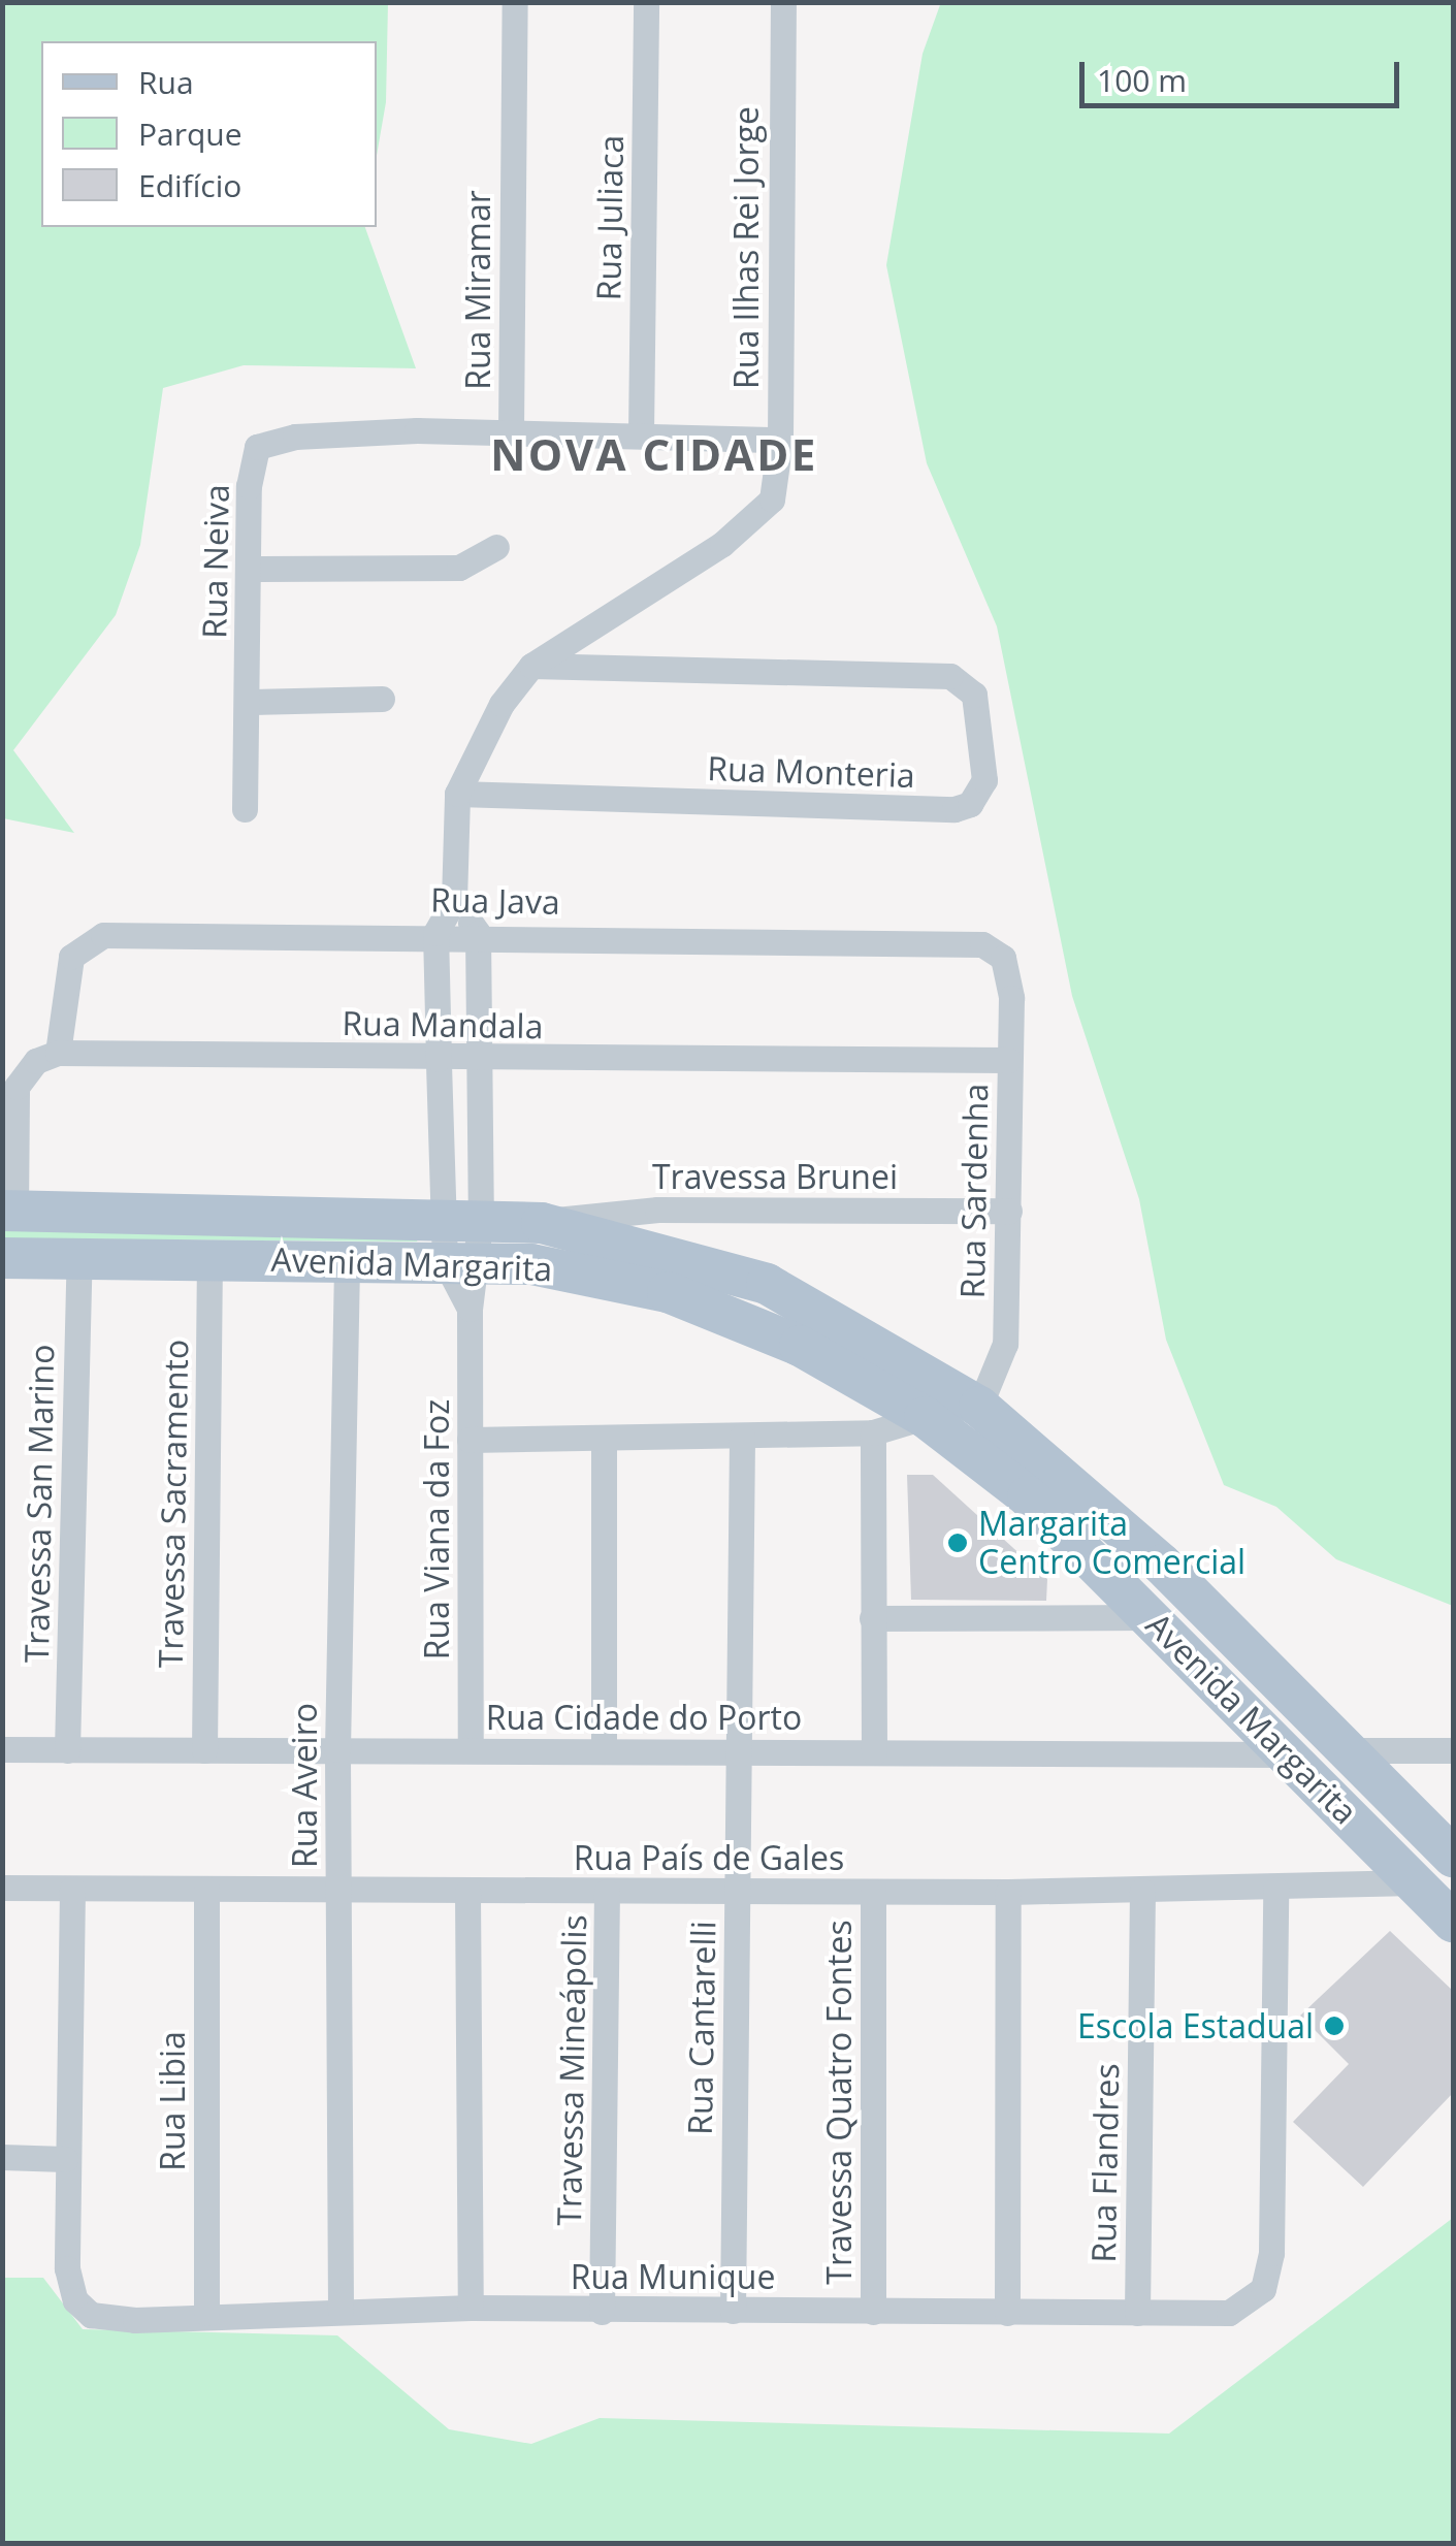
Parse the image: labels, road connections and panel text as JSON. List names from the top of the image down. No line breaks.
{"streets":{"main road":["Avenida Margarita"],"street":["Rua Juliaca","Rua Ilhas Rei Jorge","Rua Miramar","Rua Neiva","Rua Monteria","Rua Java","Rua Mandala","Travessa Brunei","Rua Sardenha","Travessa San Marino","Travessa Sacramento","Rua Viana da Foz","Rua Cidade do Porto","Rua Aveiro","Rua País de Gales","Rua Cantarelli","Travessa Mineápolis","Rua Libia","Travessa Quatro Fontes","Rua Flandres","Rua Munique"]},"crossings":[["Rua Juliaca","Rua Miramar"],["Rua Ilhas Rei Jorge","Rua Miramar"],["Rua Ilhas Rei Jorge","Rua Monteria"],["Rua Ilhas Rei Jorge","Rua Java"],["Rua Miramar","Rua Neiva"],["Rua Java","Rua Mandala"],["Rua Java","Rua Sardenha"],["Rua Mandala","Rua Sardenha"],["Travessa Brunei","Rua Sardenha"],["Travessa Brunei","Avenida Margarita"],["Rua Sardenha","Avenida Margarita"],["Avenida Margarita","Travessa San Marino"],["Avenida Margarita","Travessa Sacramento"],["Avenida Margarita","Rua Viana da Foz"],["Avenida Margarita","Rua Cidade do Porto"],["Avenida Margarita","Rua Aveiro"],["Avenida Margarita","Rua País de Gales"],["Travessa San Marino","Rua Cidade do Porto"],["Travessa Sacramento","Rua Cidade do Porto"],["Rua Viana da Foz","Rua Cidade do Porto"],["Rua Cidade do Porto","Rua Aveiro"],["Rua Cidade do Porto","Rua Cantarelli"],["Rua Aveiro","Rua País de Gales"],["Rua Aveiro","Rua Munique"],["Rua País de Gales","Rua Cantarelli"],["Rua País de Gales","Travessa Mineápolis"],["Rua País de Gales","Rua Libia"],["Rua País de Gales","Travessa Quatro Fontes"],["Rua País de Gales","Rua Flandres"],["Rua País de Gales","Rua Munique"],["Rua Cantarelli","Rua Munique"],["Travessa Mineápolis","Rua Munique"],["Rua Libia","Rua Munique"],["Travessa Quatro Fontes","Rua Munique"],["Rua Flandres","Rua Munique"]],"districts":["NOVA CIDADE"],"places":["Margarita Centro Comercial","Escola Estadual"],"legend":["Rua","Parque","Edifício"],"scale_bar":"100 m"}
